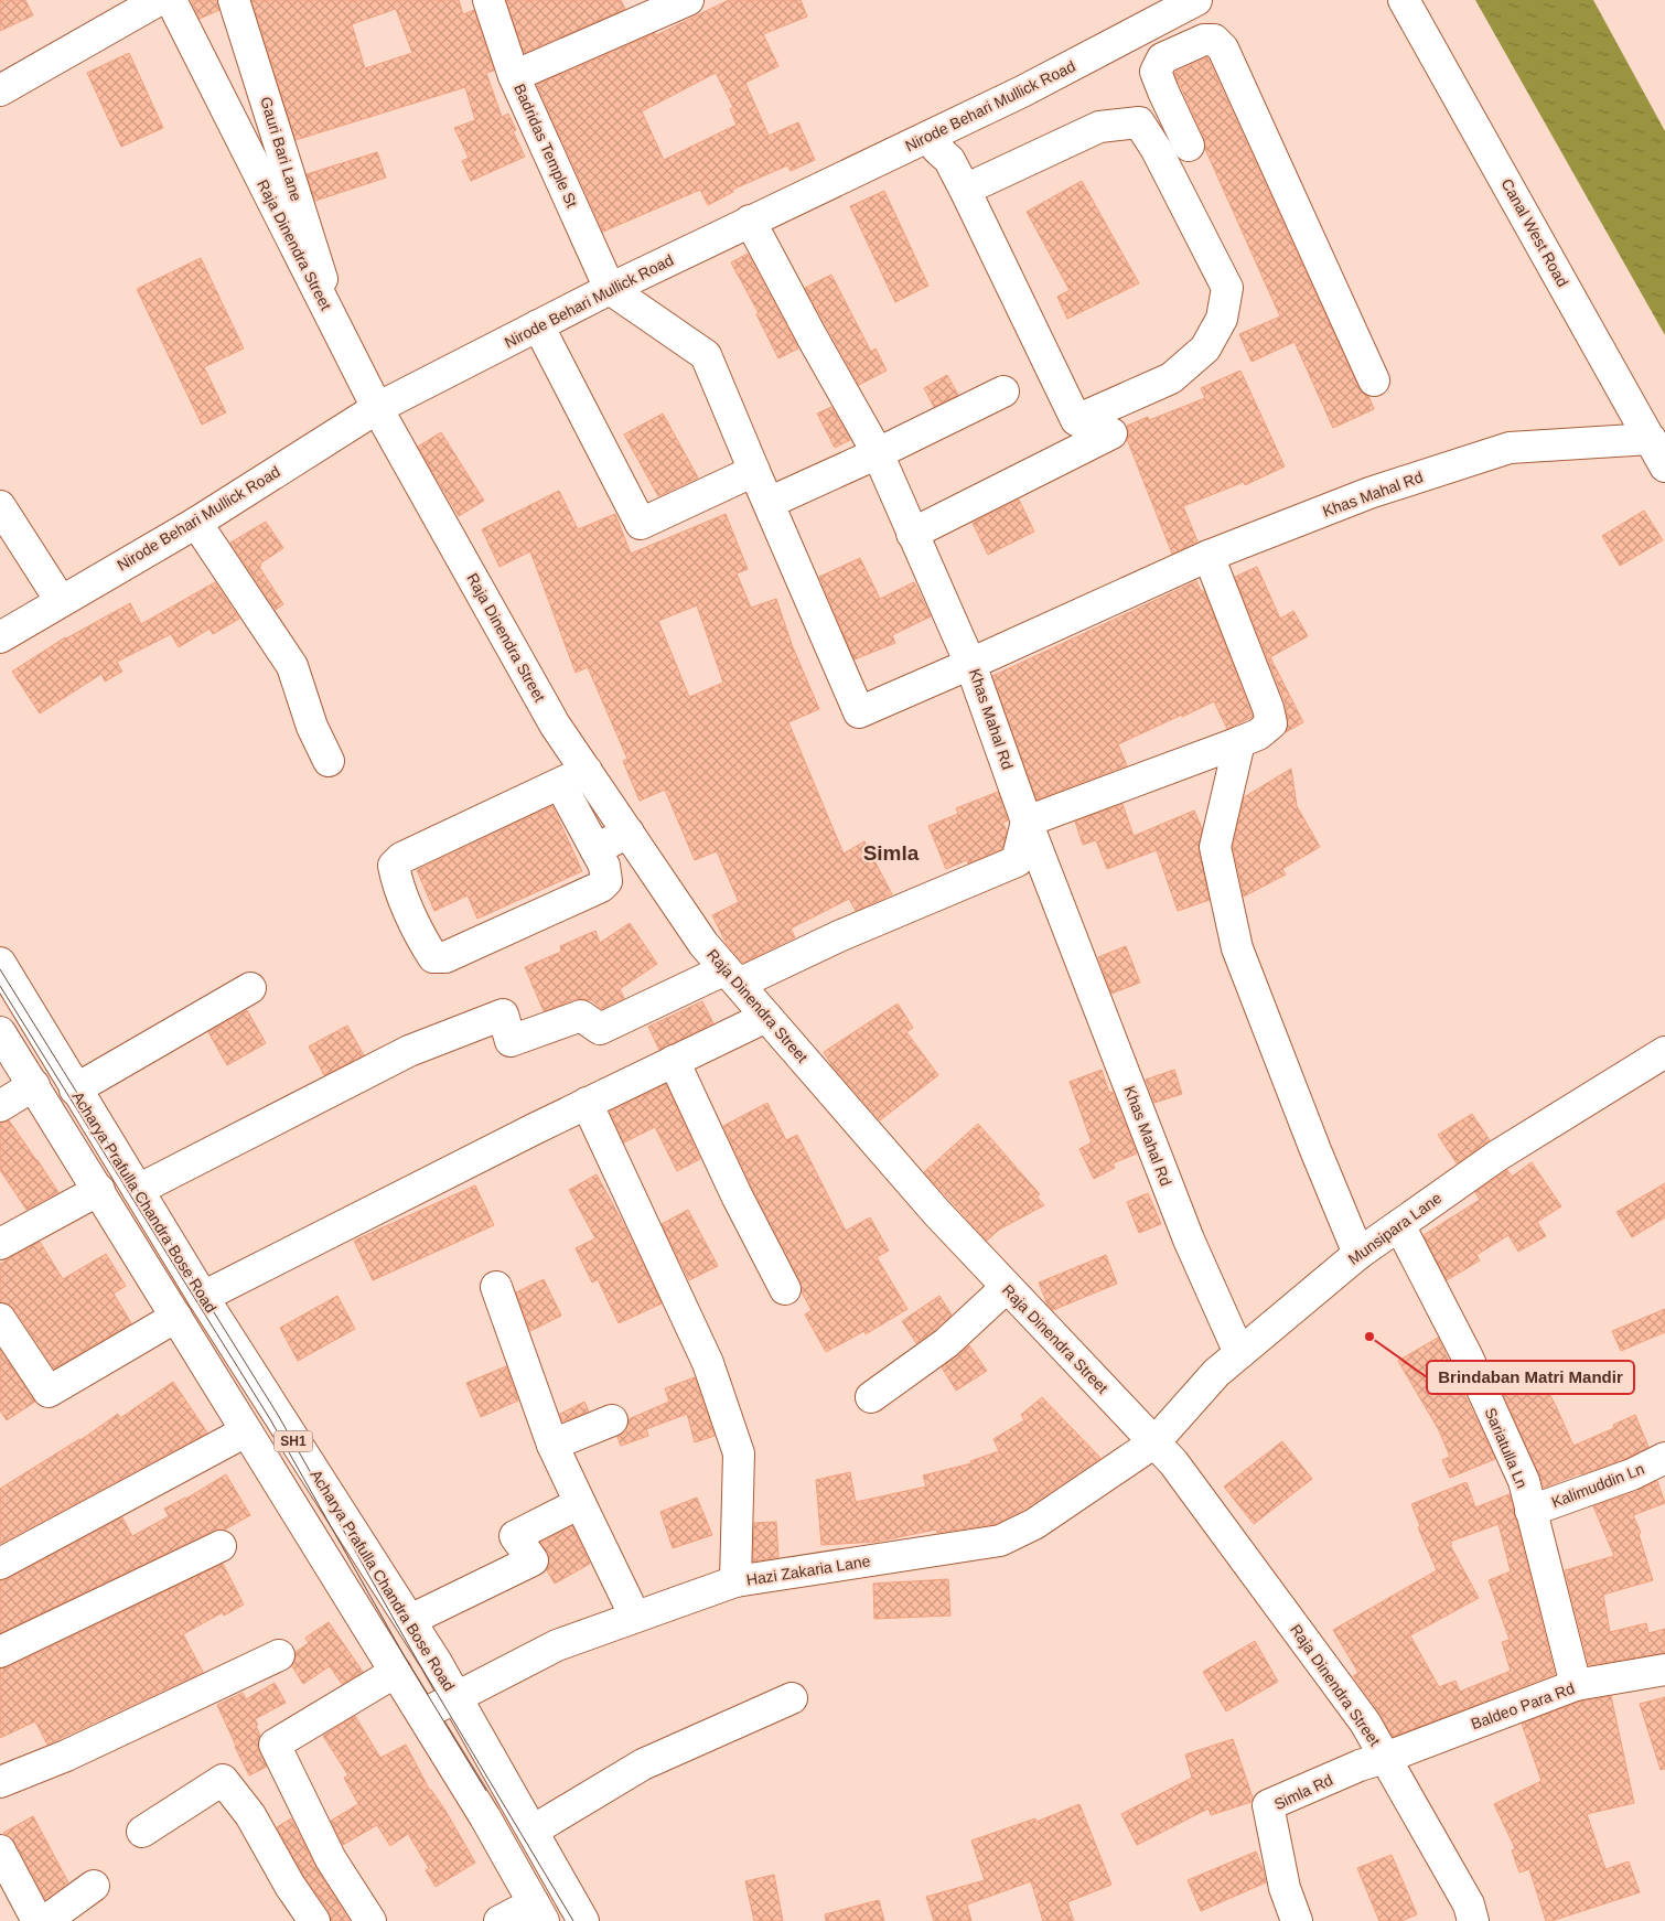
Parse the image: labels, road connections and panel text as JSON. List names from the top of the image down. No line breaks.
{"streets":{"street":["Nirode Behari Mullick Road","Badridas Temple St","Gauri Bari Lane","Canal West Road","Raja Dinendra Street","Khas Mahal Rd","Acharya Prafulla Chandra Bose Road","Munsipara Lane","SH1","Sariatulla Ln","Kalimuddin Ln","Hazi Zakaria Lane","Baldeo Para Rd","Simla Rd"]},"crossings":[["Nirode Behari Mullick Road","Badridas Temple St"],["Nirode Behari Mullick Road","Raja Dinendra Street"],["Gauri Bari Lane","Raja Dinendra Street"],["Canal West Road","Khas Mahal Rd"],["Raja Dinendra Street","Munsipara Lane"],["Raja Dinendra Street","Hazi Zakaria Lane"],["Raja Dinendra Street","Baldeo Para Rd"],["Raja Dinendra Street","Simla Rd"],["Khas Mahal Rd","Munsipara Lane"],["Acharya Prafulla Chandra Bose Road","Hazi Zakaria Lane"],["Munsipara Lane","Sariatulla Ln"],["Munsipara Lane","Hazi Zakaria Lane"],["Sariatulla Ln","Kalimuddin Ln"],["Sariatulla Ln","Baldeo Para Rd"],["Baldeo Para Rd","Simla Rd"]],"districts":["Simla"],"places":["Brindaban Matri Mandir"]}
